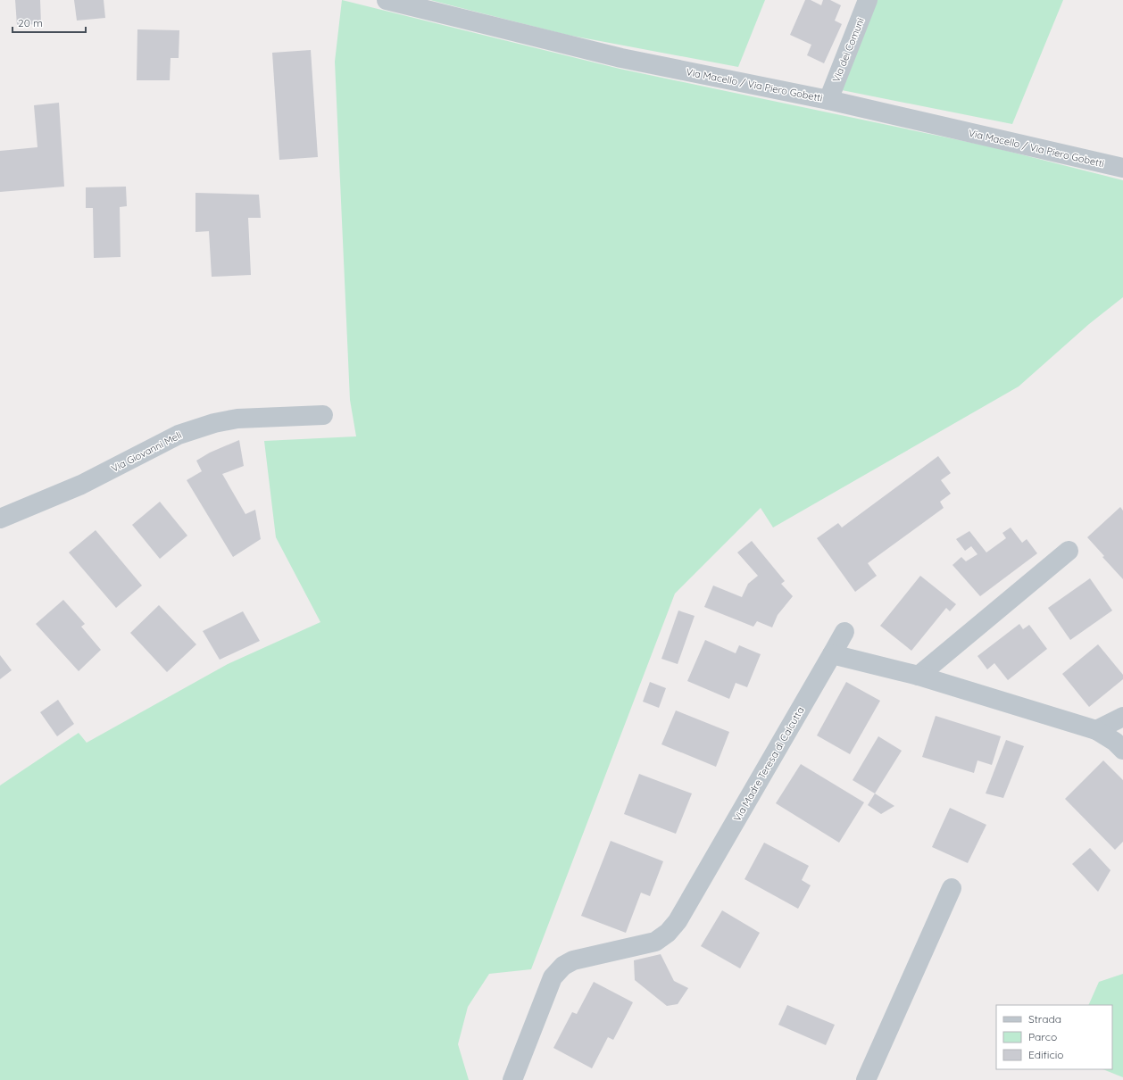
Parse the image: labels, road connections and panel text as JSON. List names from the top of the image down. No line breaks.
{"streets":{"street":["Via dei Comuni","Via Macello / Via Piero Gobetti","Via Giovanni Meli","Via Madre Teresa di Calcutta"]},"crossings":[["Via dei Comuni","Via Macello / Via Piero Gobetti"]],"legend":["Strada","Parco","Edificio"],"scale_bar":"20 m"}
